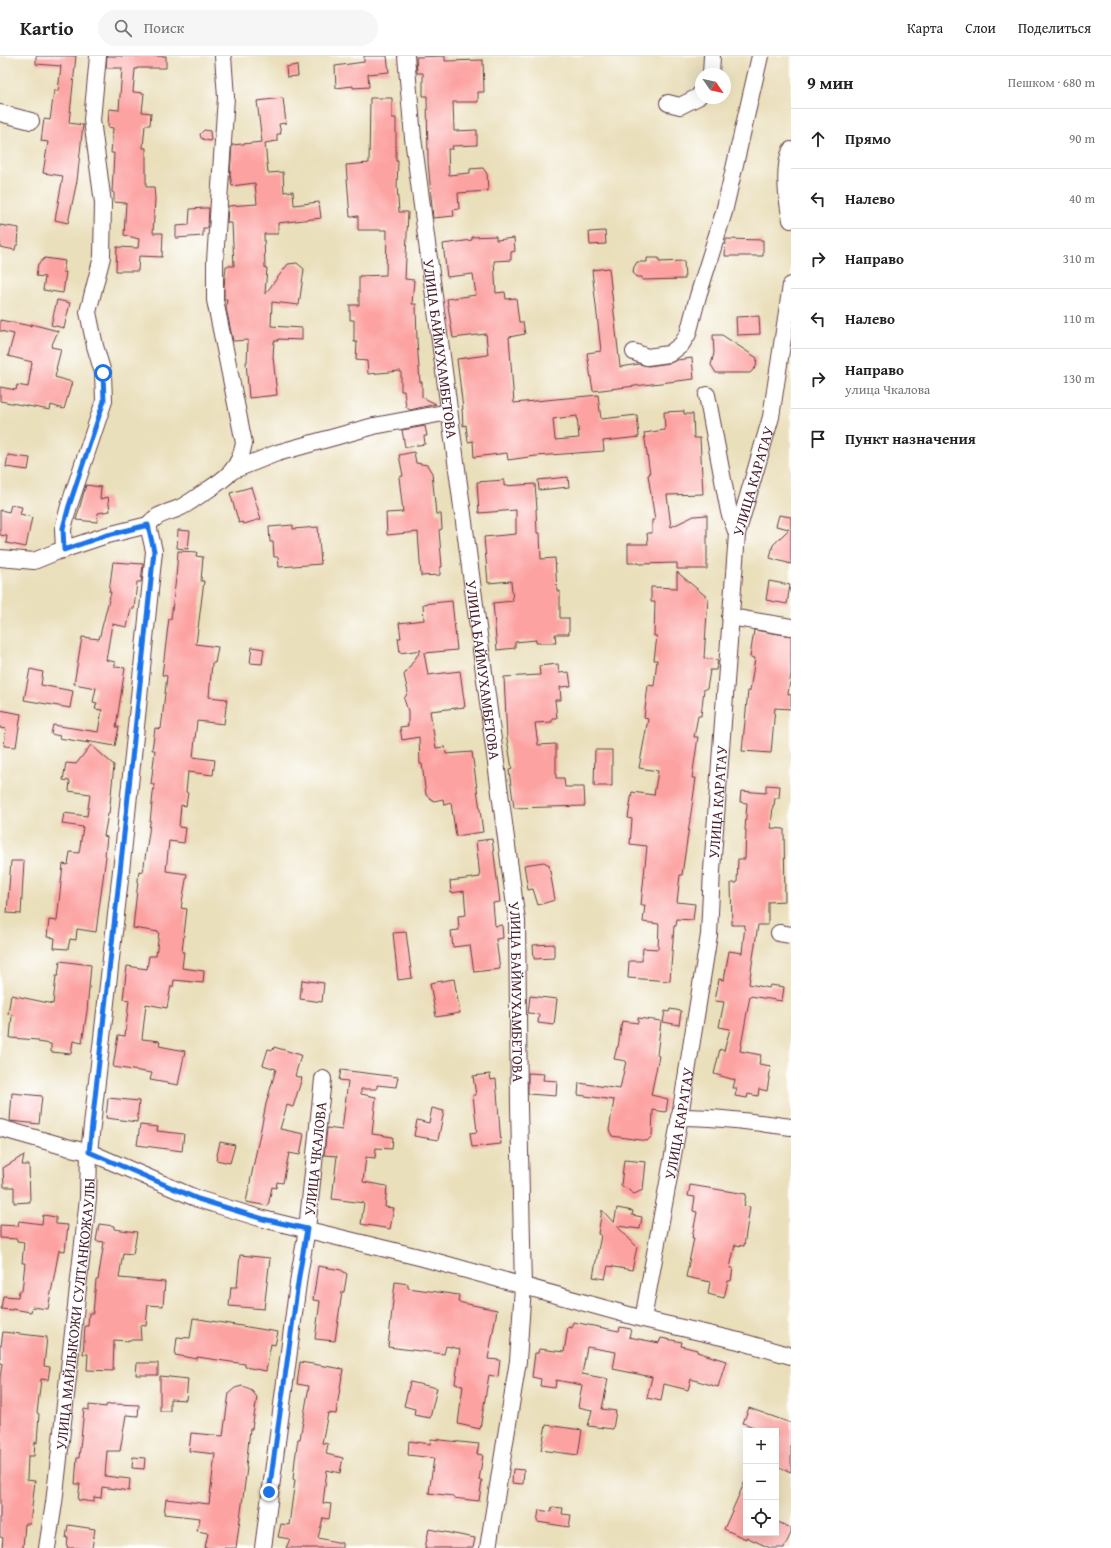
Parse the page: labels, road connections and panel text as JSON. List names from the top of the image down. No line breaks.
{"streets":{"street":["УЛИЦА БАЙМУХАМБЕТОВА","УЛИЦА КАРАТАУ","УЛИЦА ЧКАЛОВА","УЛИЦА МАЙЛЫКОЖИ СУЛТАНКОЖАУЛЫ"]},"north":"bottom right","page":{"header":"Kartio","search":"Поиск","nav":["Карта","Слои","Поделиться"],"heading":["9 мин","Пешком · 680 m"],"list":[["Прямо","90 m"],["Налево","40 m"],["Направо","310 m"],["Налево","110 m"],["Направо","улица Чкалова","130 m"],"Пункт назначения"],"map_buttons":["+","−"]}}
